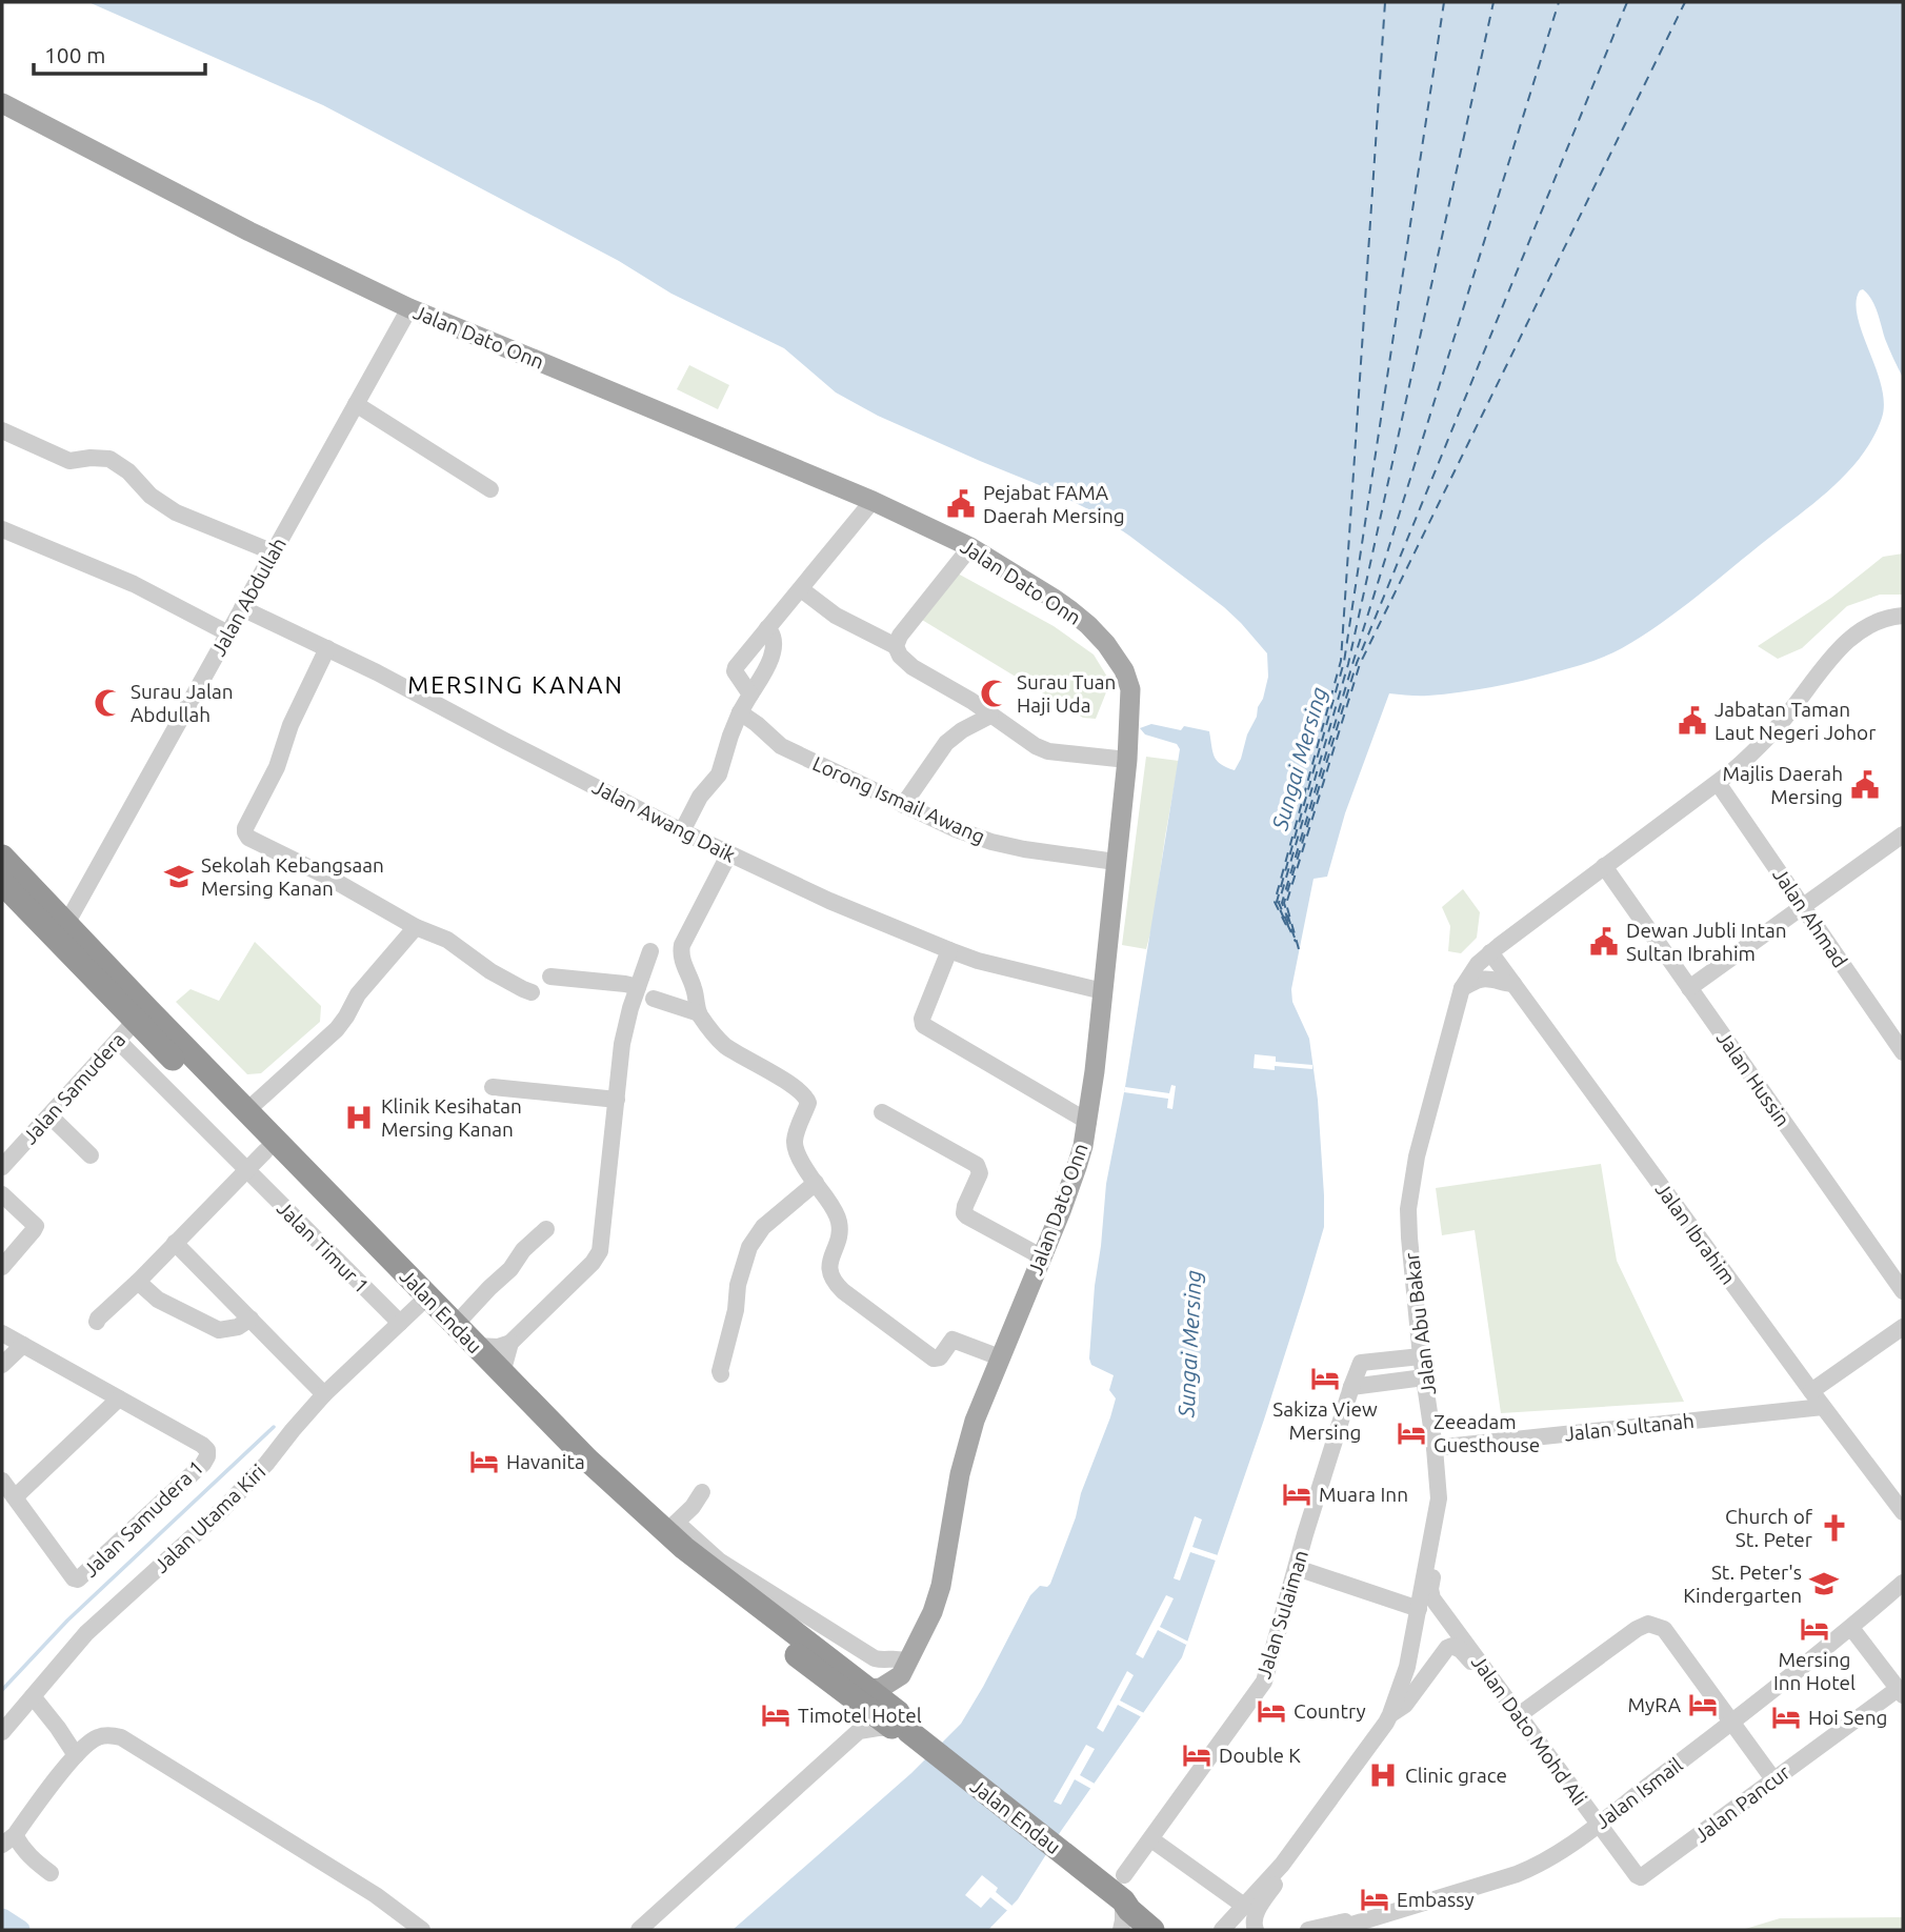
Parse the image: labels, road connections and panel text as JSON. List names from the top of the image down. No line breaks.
{"streets":{"highway":["Jalan Endau"],"main road":["Jalan Dato Onn"],"street":["Jalan Abdullah","Lorong Ismail Awang","Jalan Awang Daik","Jalan Ahmad","Jalan Hussin","Jalan Samudera","Jalan Ibrahim","Jalan Timur 1","Jalan Abu Bakar","Jalan Sultanah","Jalan Samudera 1","Jalan Utama Kiri","Jalan Sulaiman","Jalan Dato Mohd Ali","Jalan Ismail","Jalan Pancur"]},"crossings":[["Jalan Dato Onn","Jalan Abdullah"],["Jalan Dato Onn","Lorong Ismail Awang"],["Jalan Dato Onn","Jalan Awang Daik"],["Jalan Abdullah","Jalan Awang Daik"],["Jalan Abdullah","Jalan Endau"],["Jalan Ahmad","Jalan Abu Bakar"],["Jalan Hussin","Jalan Abu Bakar"],["Jalan Samudera","Jalan Timur 1"],["Jalan Samudera","Jalan Endau"],["Jalan Ibrahim","Jalan Abu Bakar"],["Jalan Ibrahim","Jalan Sultanah"],["Jalan Timur 1","Jalan Utama Kiri"],["Jalan Endau","Jalan Utama Kiri"],["Jalan Abu Bakar","Jalan Sultanah"],["Jalan Abu Bakar","Jalan Sulaiman"],["Jalan Abu Bakar","Jalan Dato Mohd Ali"],["Jalan Dato Mohd Ali","Jalan Ismail"],["Jalan Dato Mohd Ali","Jalan Pancur"],["Jalan Ismail","Jalan Pancur"]],"districts":["MERSING KANAN"],"water":["Sungai Mersing"],"places":{"public building":["Pejabat FAMA Daerah Mersing","Jabatan Taman Laut Negeri Johor","Majlis Daerah Mersing","Dewan Jubli Intan Sultan Ibrahim"],"mosque":["Surau Tuan Haji Uda","Surau Jalan Abdullah"],"school or university":["Sekolah Kebangsaan Mersing Kanan","St. Peter's Kindergarten"],"hospital":["Klinik Kesihatan Mersing Kanan","Clinic grace"],"hotel":["Sakiza View Mersing","Zeeadam Guesthouse","Havanita","Muara Inn","Mersing Inn Hotel","MyRA","Country","Timotel Hotel","Hoi Seng","Double K","Embassy"],"church":["Church of St. Peter"]},"scale_bar":"100 m"}
